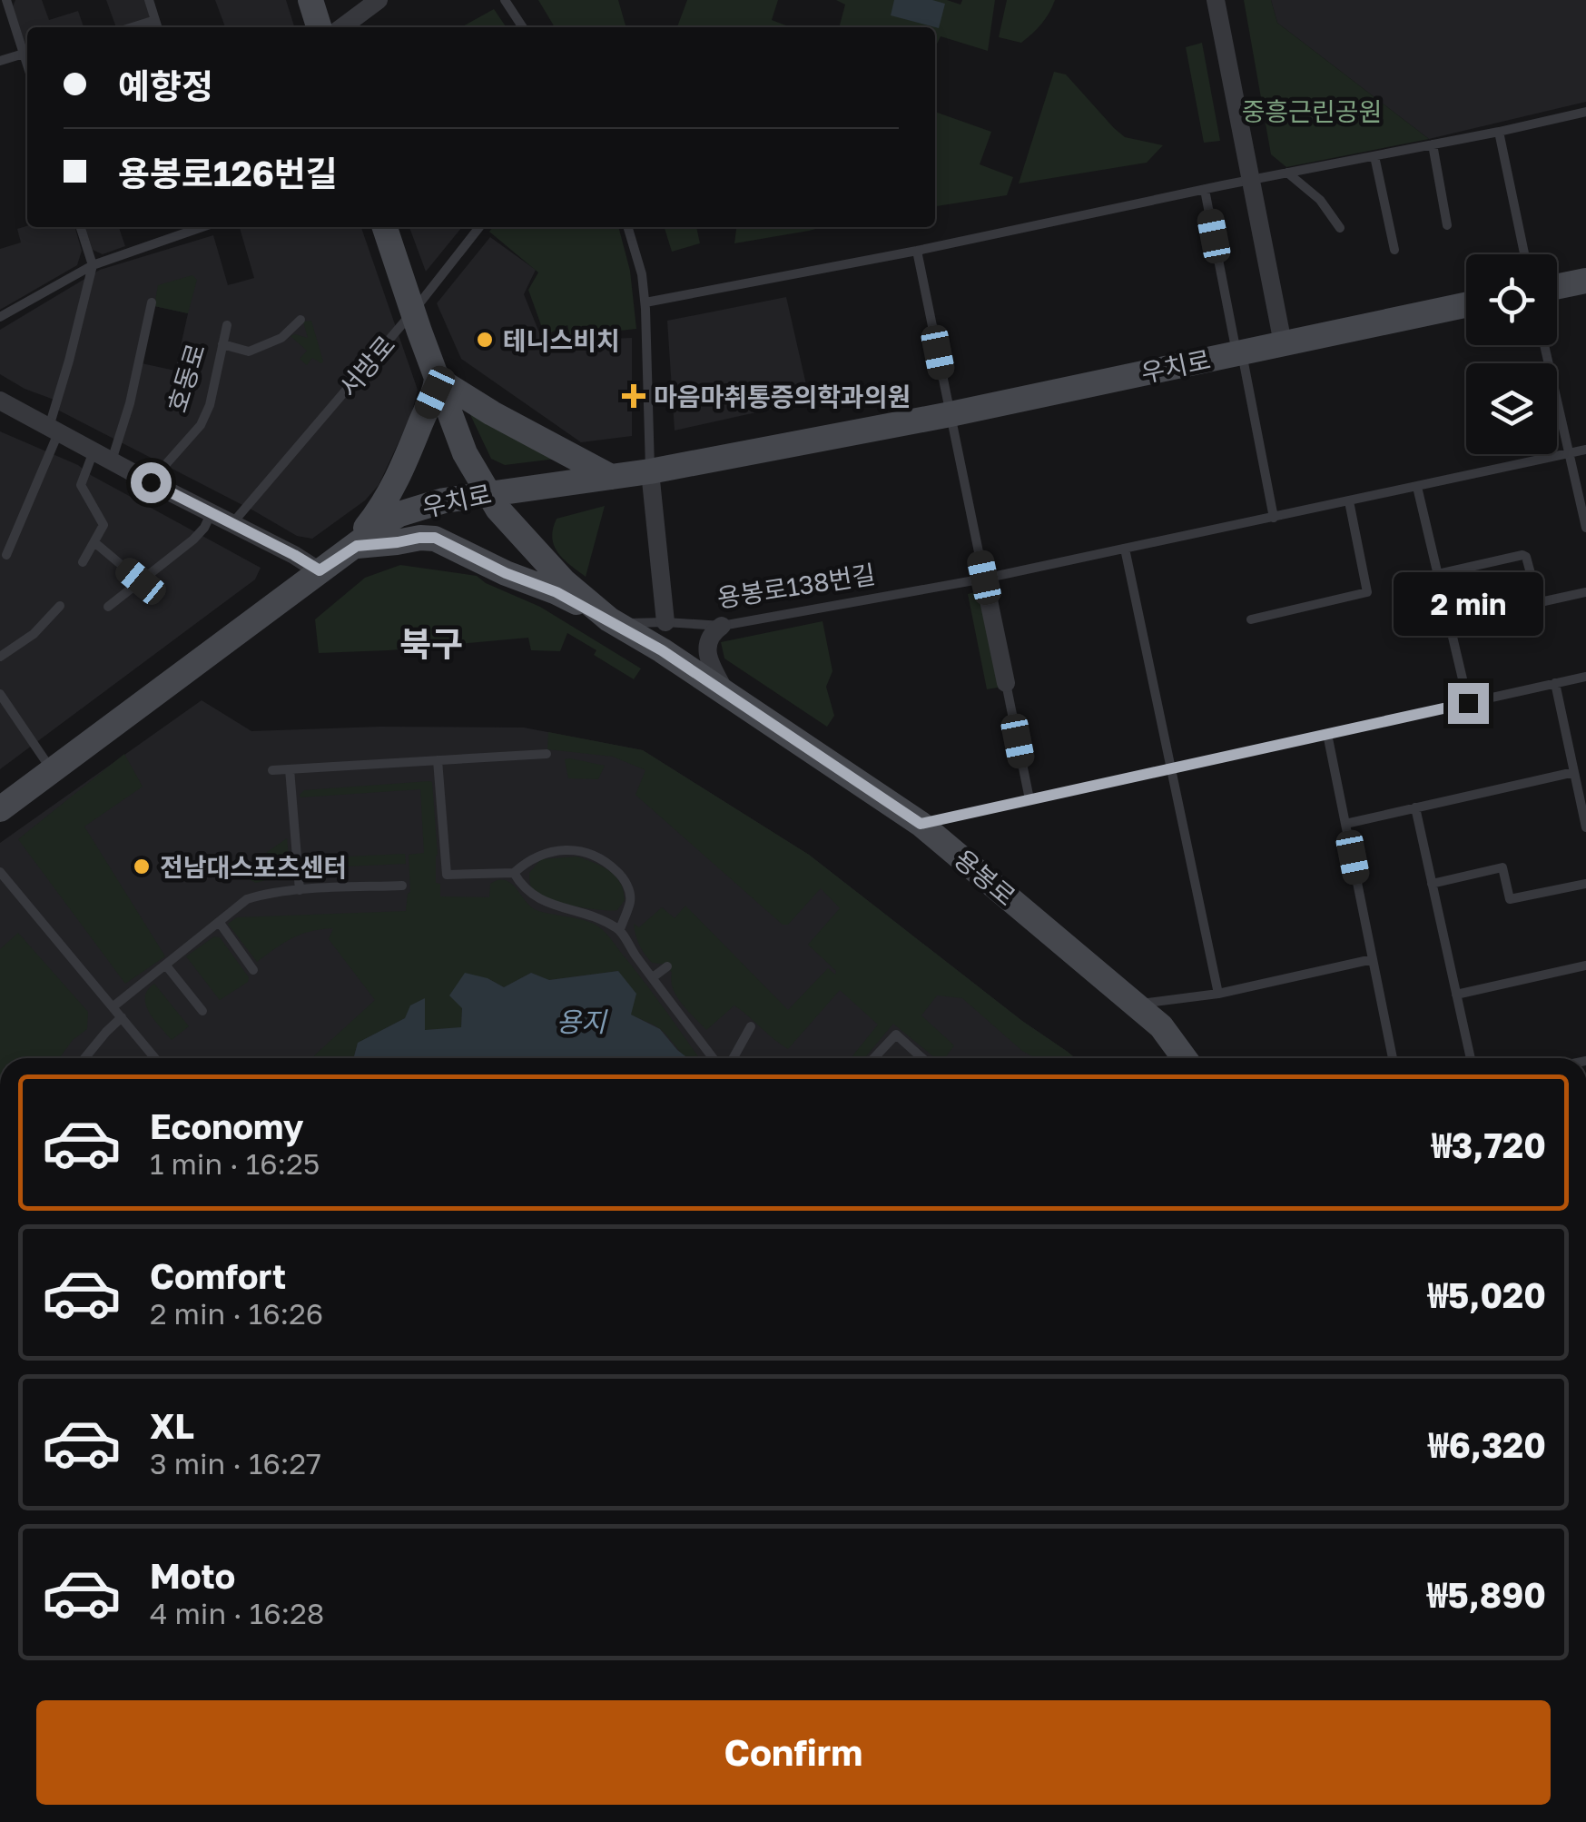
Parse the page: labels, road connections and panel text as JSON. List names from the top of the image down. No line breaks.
{"streets":{"main road":["서방로","우치로","용봉로"],"lane":["호동로","용봉로138번길"]},"crossings":[["서방로","우치로"],["서방로","용봉로"],["우치로","용봉로138번길"],["우치로","용봉로"],["용봉로138번길","용봉로"]],"districts":["북구"],"water":["용지"],"parks":["중흥근린공원"],"places":{"other":["테니스비치","전남대스포츠센터"],"health":["마음마취통증의학과의원"]},"page":{"banner":["예향정","용봉로126번길"],"bubble":"2 min","list":[{"name":"Economy","note":"1 min · 16:25","value":"₩3,720"},{"name":"Comfort","note":"2 min · 16:26","value":"₩5,020"},{"name":"XL","note":"3 min · 16:27","value":"₩6,320"},{"name":"Moto","note":"4 min · 16:28","value":"₩5,890"}],"buttons":"Confirm"}}
